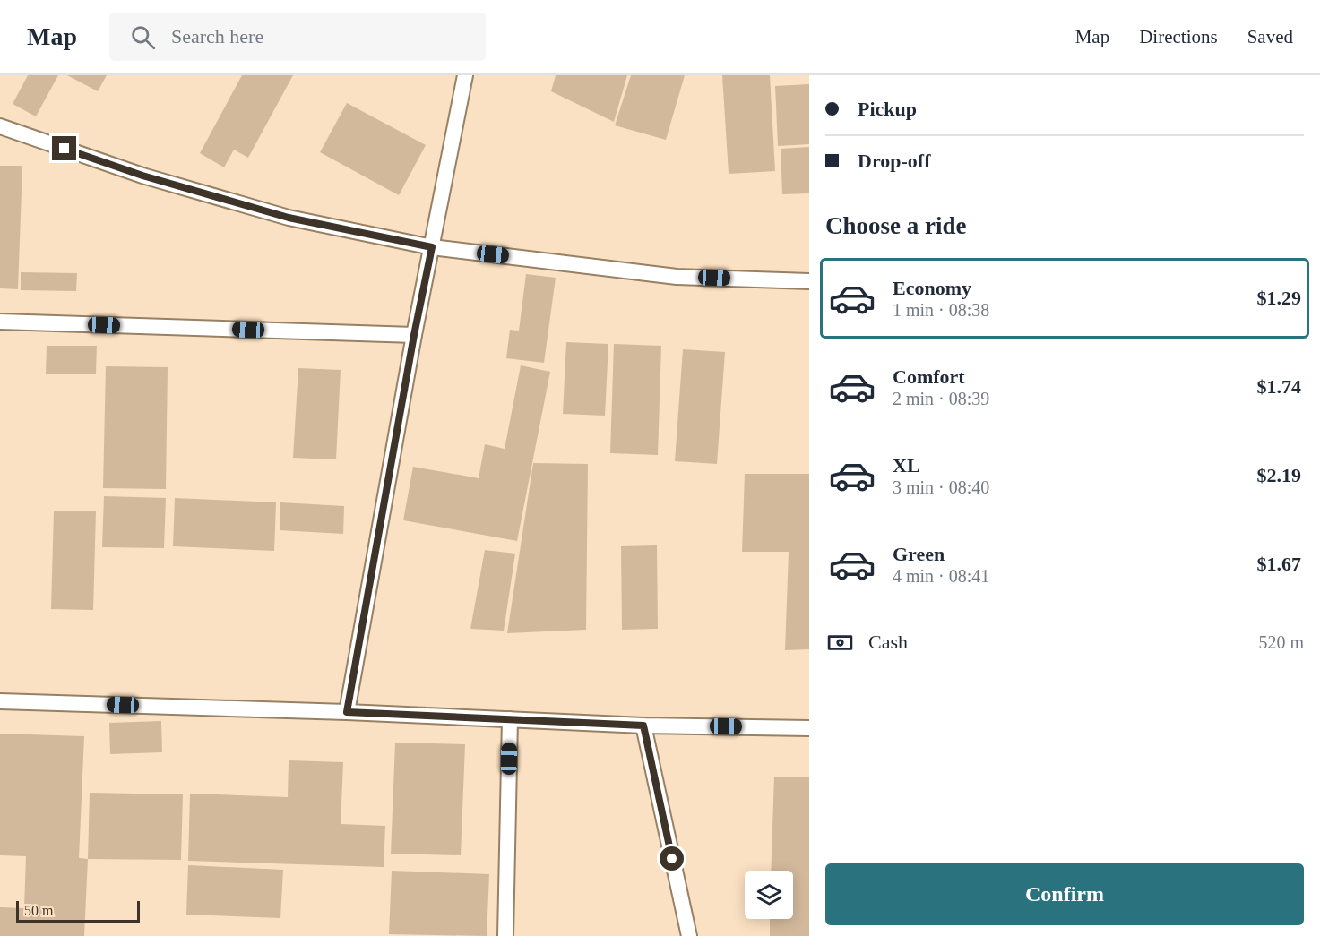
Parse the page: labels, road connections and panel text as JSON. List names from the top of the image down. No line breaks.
{"scale_bar":"50 m","page":{"header":"Map","search":"Search here","nav":["Map","Directions","Saved"],"banner":["Pickup","Drop-off"],"heading":"Choose a ride","list":[{"name":"Economy","note":"1 min · 08:38","value":"$1.29"},{"name":"Comfort","note":"2 min · 08:39","value":"$1.74"},{"name":"XL","note":"3 min · 08:40","value":"$2.19"},{"name":"Green","note":"4 min · 08:41","value":"$1.67"}],"pay":["Cash","520 m"],"buttons":"Confirm","scale":"50 m"}}
